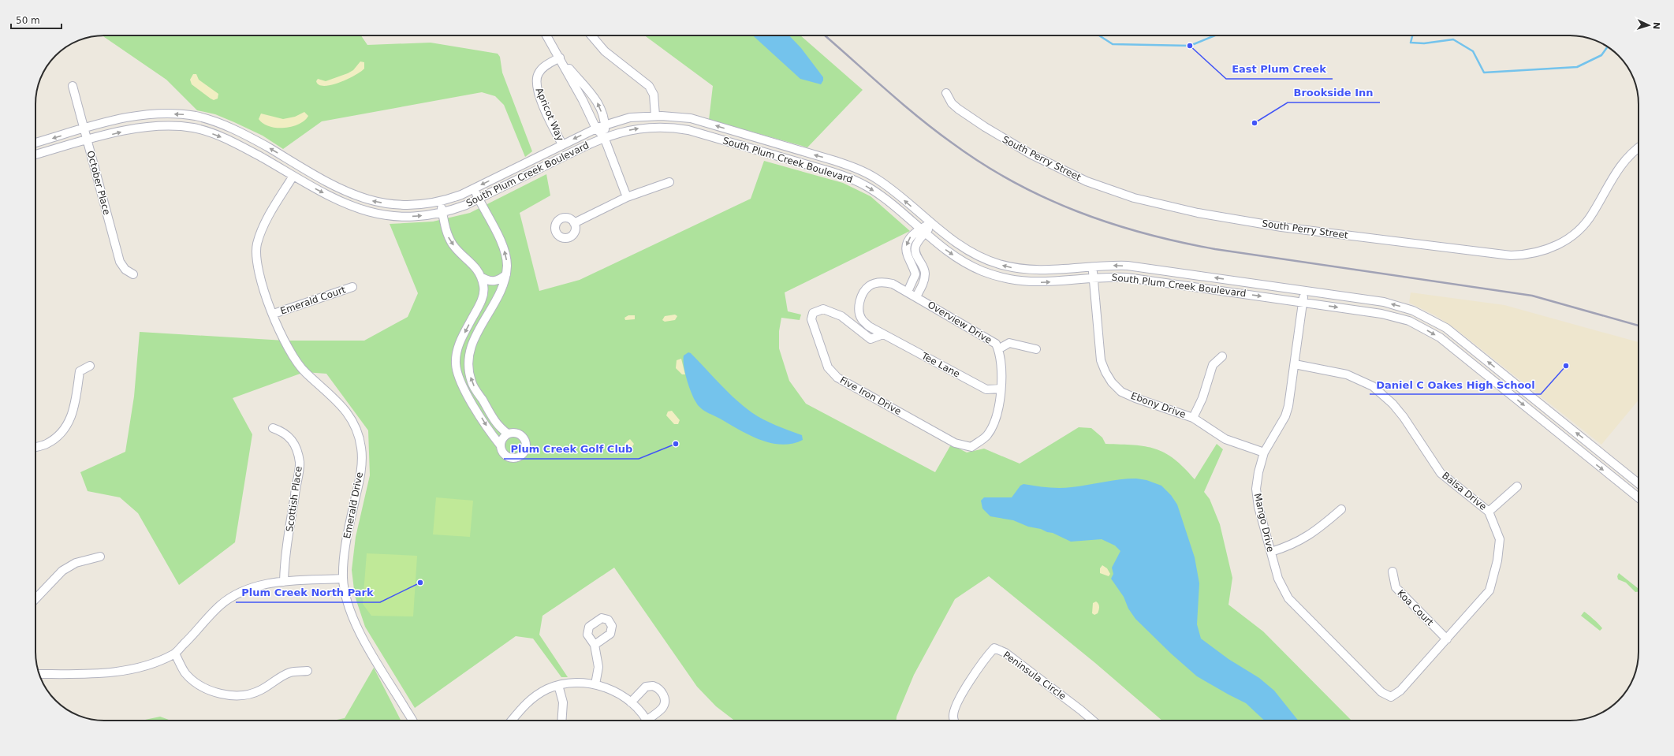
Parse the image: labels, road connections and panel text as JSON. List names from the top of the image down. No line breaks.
{"streets":{"street":["Apricot Way","South Perry Street","South Plum Creek Boulevard","October Place","Emerald Court","Overview Drive","Tee Lane","Five Iron Drive","Ebony Drive","Balsa Drive","Scottish Place","Emerald Drive","Mango Drive","Koa Court","Peninsula Circle"]},"crossings":[["Apricot Way","South Plum Creek Boulevard"],["South Plum Creek Boulevard","October Place"],["South Plum Creek Boulevard","Overview Drive"],["South Plum Creek Boulevard","Ebony Drive"],["South Plum Creek Boulevard","Emerald Drive"],["South Plum Creek Boulevard","Mango Drive"],["Emerald Court","Emerald Drive"],["Overview Drive","Tee Lane"],["Overview Drive","Five Iron Drive"],["Tee Lane","Five Iron Drive"],["Ebony Drive","Mango Drive"],["Balsa Drive","Mango Drive"],["Balsa Drive","Koa Court"]],"places":["East Plum Creek","Brookside Inn","Daniel C Oakes High School","Plum Creek Golf Club","Plum Creek North Park"],"scale_bar":"50 m","north":"right"}
